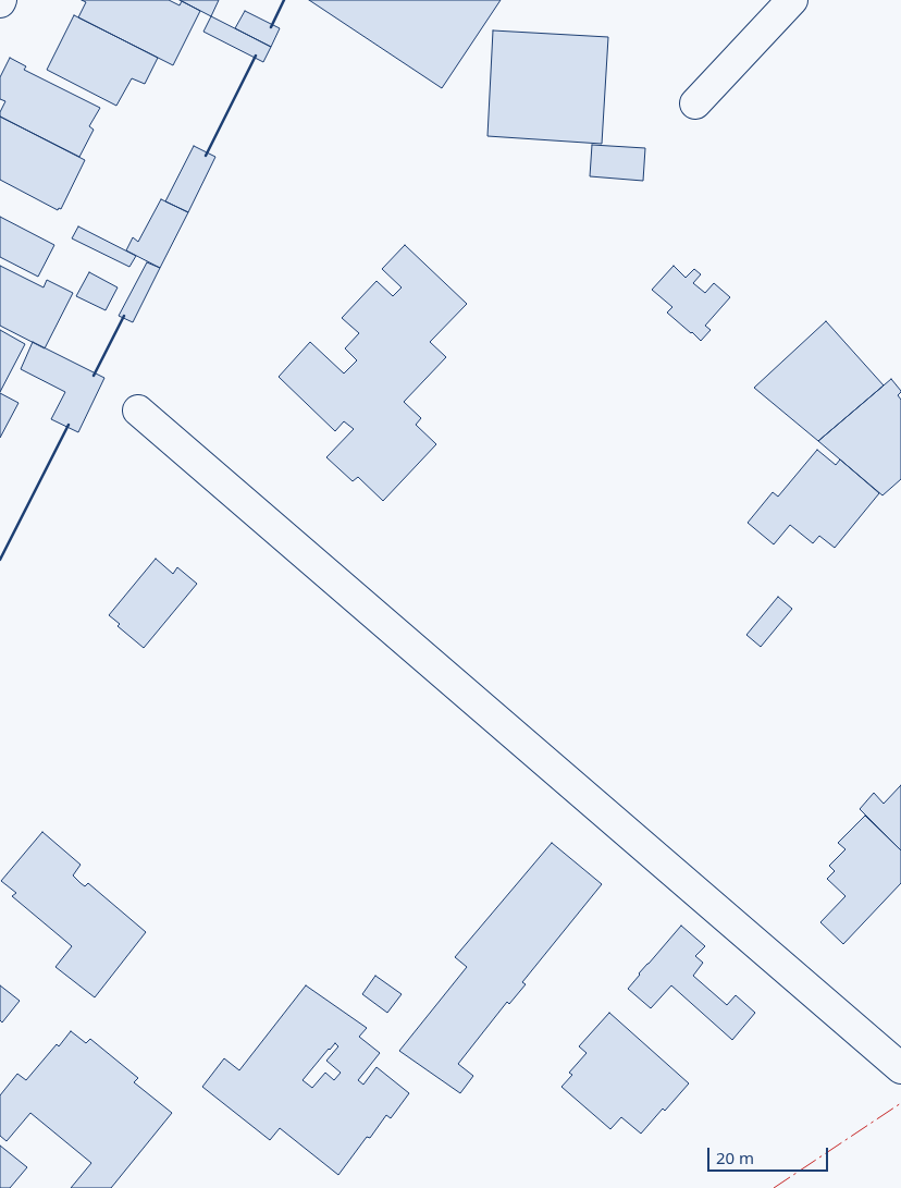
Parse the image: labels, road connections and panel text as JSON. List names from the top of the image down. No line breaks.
{"scale_bar":"20 m"}
